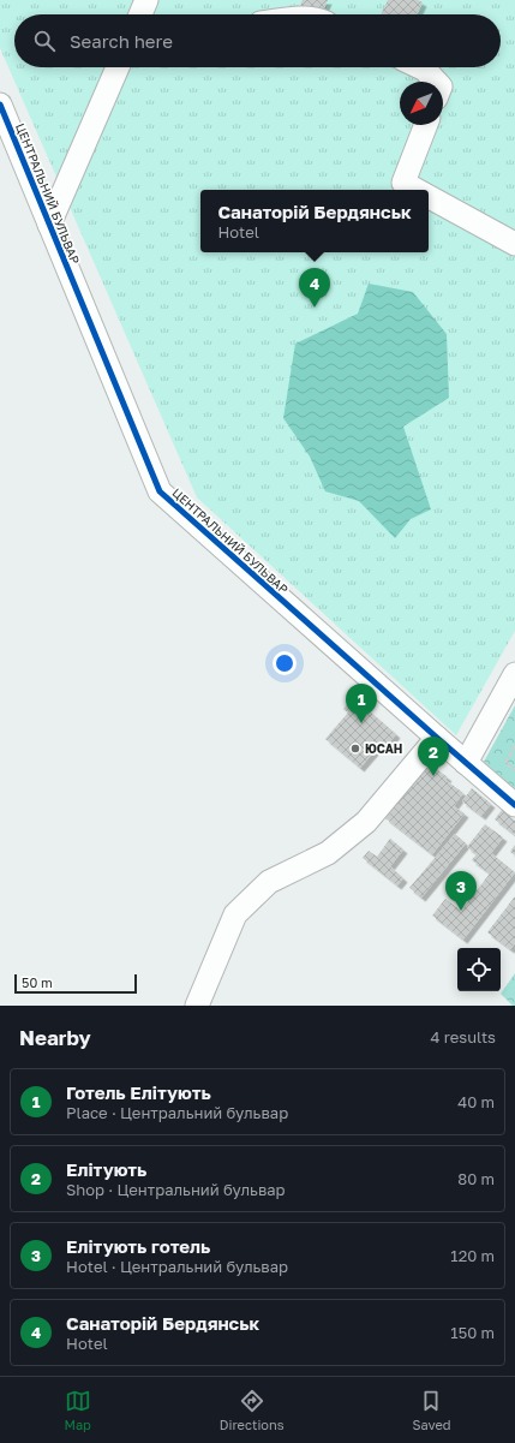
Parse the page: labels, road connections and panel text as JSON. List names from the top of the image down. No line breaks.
{"streets":{"street":["ЦЕНТРАЛЬНИЙ БУЛЬВАР"]},"places":["ЮСАН"],"scale_bar":"50 m","north":"bottom left","page":{"search":"Search here","popup":["Санаторій Бердянськ","Hotel"],"pins":["4","1","2","3"],"scale":"50 m","heading":["Nearby","4 results"],"list":[{"mark":"1","name":"Готель Елітують","note":"Place · Центральний бульвар","value":"40 m"},{"mark":"2","name":"Елітують","note":"Shop · Центральний бульвар","value":"80 m"},{"mark":"3","name":"Елітують готель","note":"Hotel · Центральний бульвар","value":"120 m"},{"mark":"4","name":"Санаторій Бердянськ","note":"Hotel","value":"150 m"}],"nav":["Map","Directions","Saved"]}}
